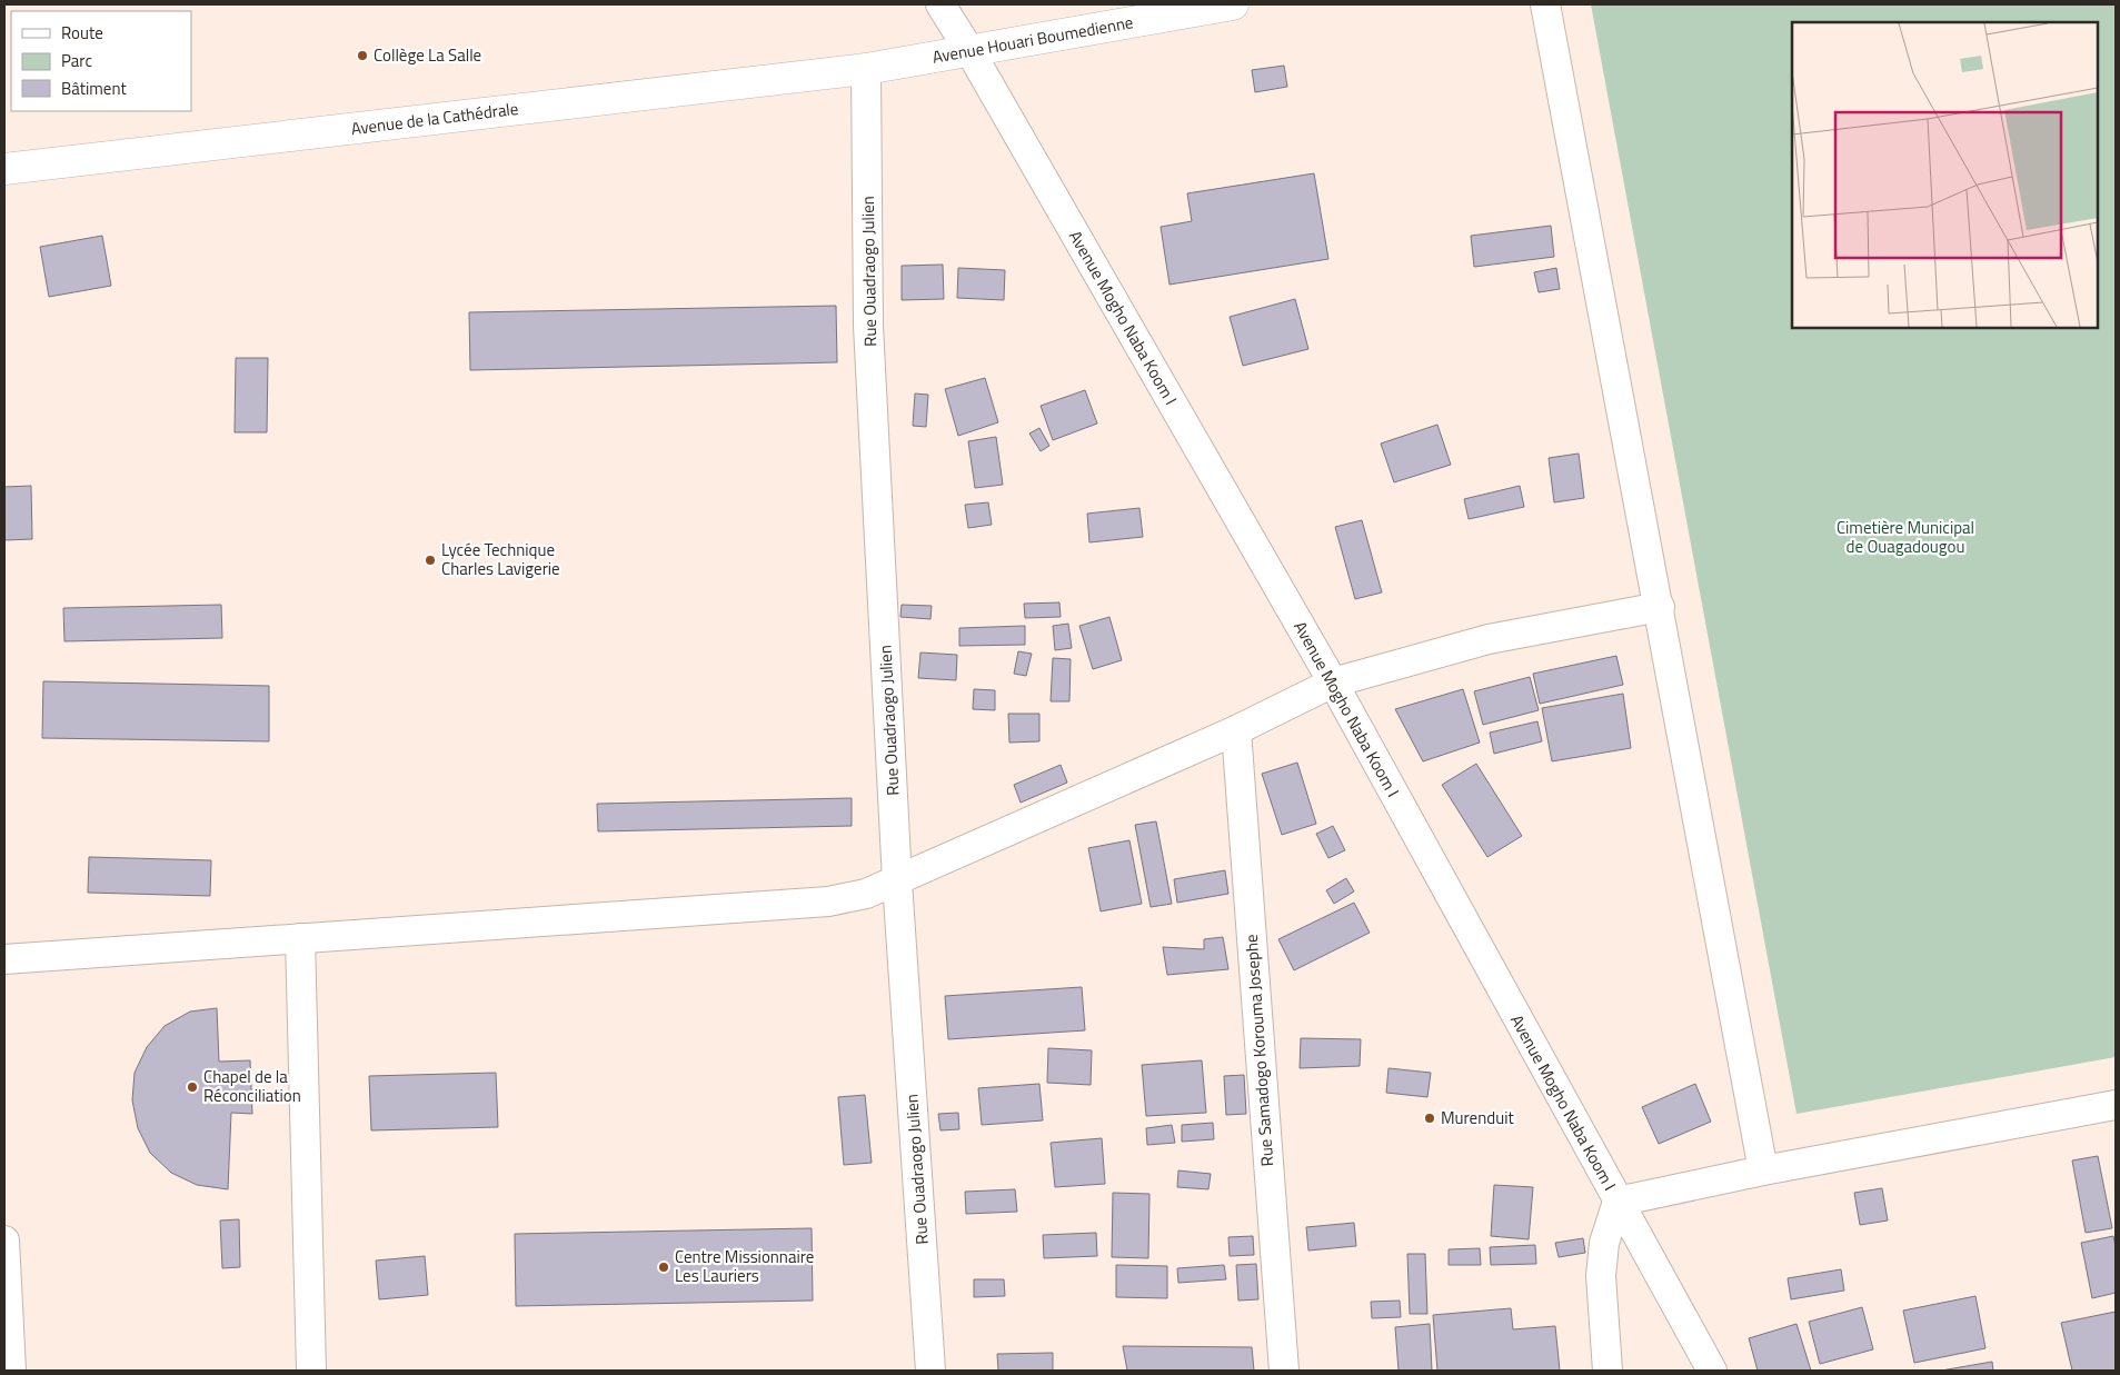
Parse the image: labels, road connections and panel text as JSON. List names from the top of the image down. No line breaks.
{"streets":{"main road":["Avenue Houari Boumedienne","Avenue de la Cathédrale"],"street":["Rue Ouadraogo Julien","Avenue Mogho Naba Koom I","Rue Samadogo Korouma Josephe"]},"crossings":[["Avenue Houari Boumedienne","Avenue de la Cathédrale"],["Avenue Houari Boumedienne","Rue Ouadraogo Julien"],["Avenue Houari Boumedienne","Avenue Mogho Naba Koom I"],["Avenue de la Cathédrale","Rue Ouadraogo Julien"]],"parks":["Cimetière Municipal de Ouagadougou"],"places":["Collège La Salle","Lycée Technique Charles Lavigerie","Chapel de la Réconciliation","Murenduit","Centre Missionnaire Les Lauriers"],"legend":["Route","Parc","Bâtiment"]}
